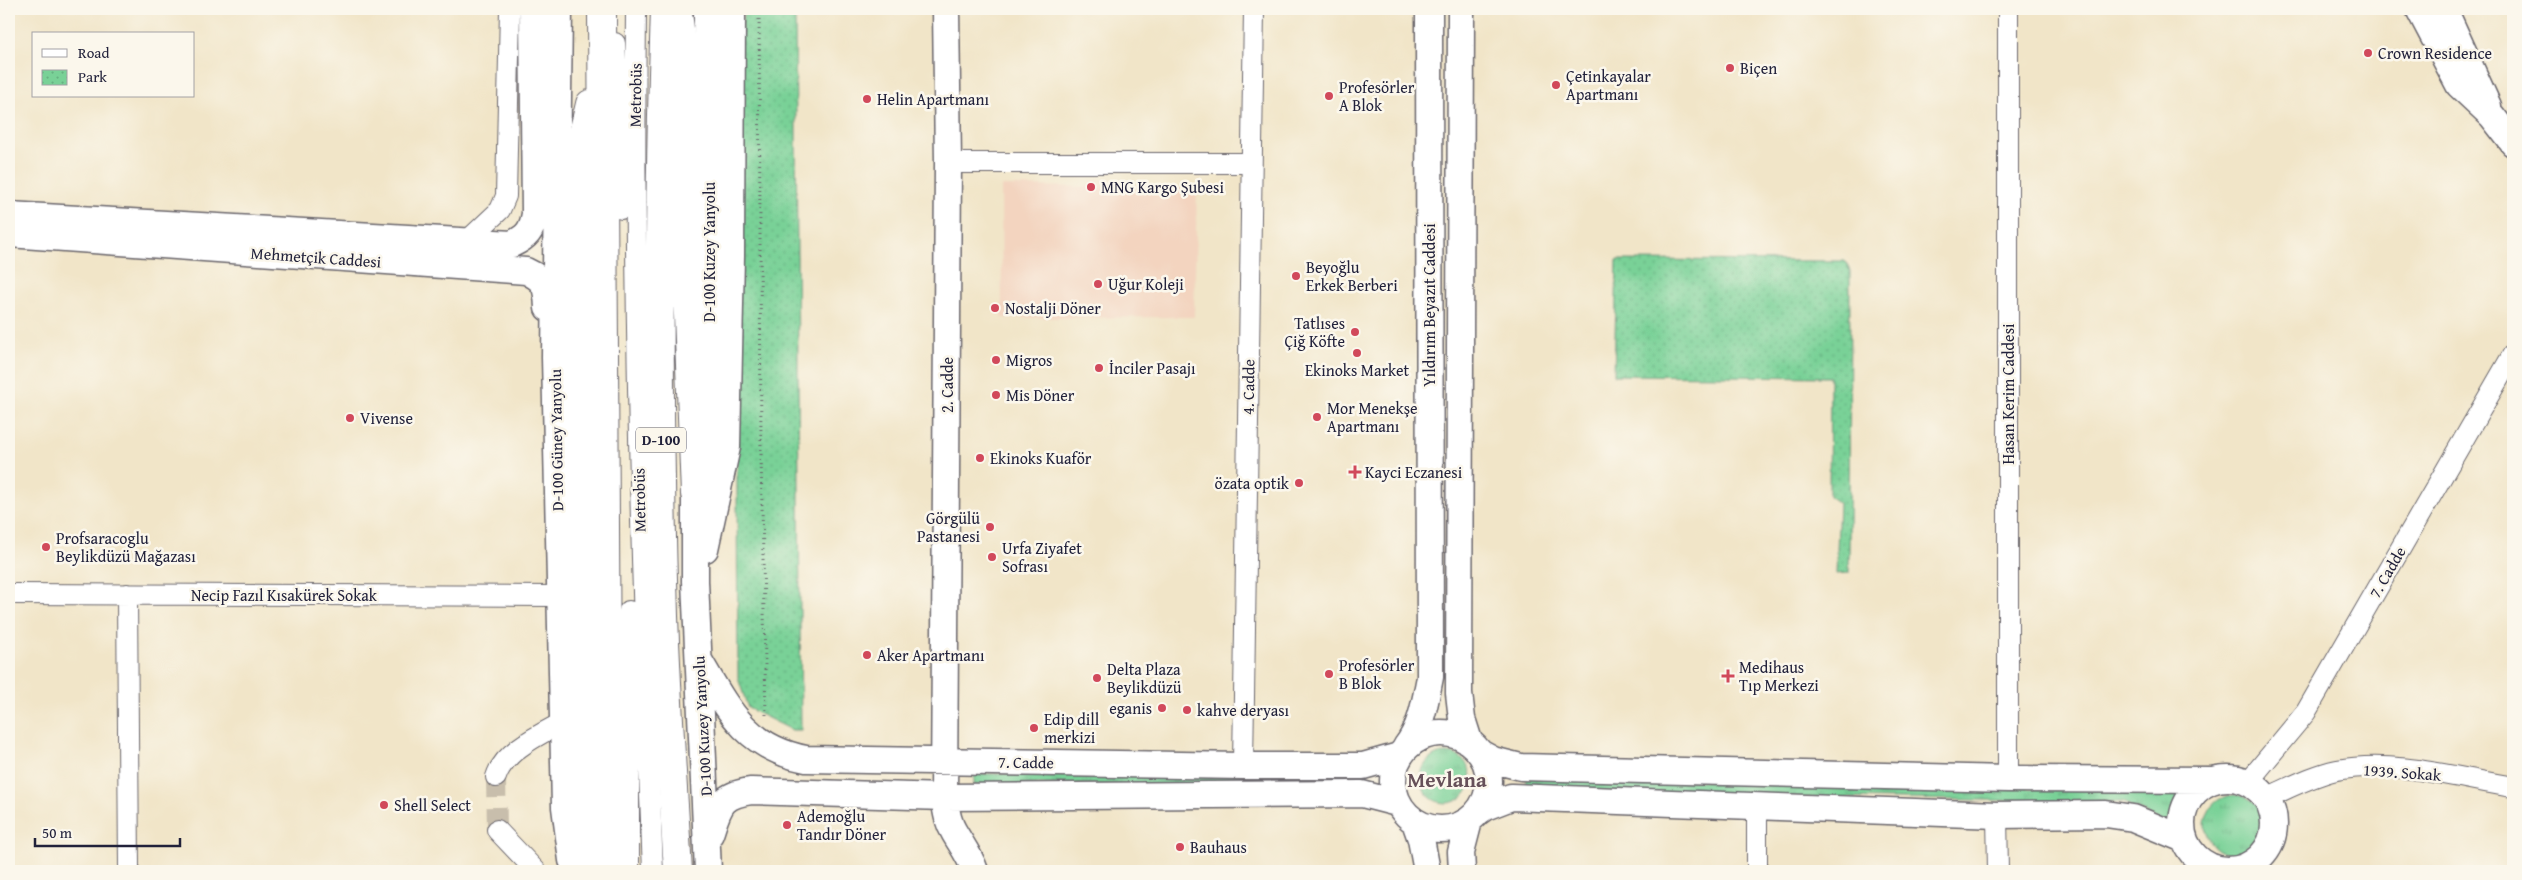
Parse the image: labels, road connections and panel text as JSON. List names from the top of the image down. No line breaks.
{"streets":{"highway":["D-100"],"main road":["D-100 Kuzey Yanyolu","Mehmetçik Caddesi","Yıldırım Beyazıt Caddesi","2. Cadde","D-100 Güney Yanyolu","7. Cadde"],"street":["Metrobüs","4. Cadde","Hasan Kerim Caddesi","Necip Fazıl Kısakürek Sokak","1939. Sokak"]},"crossings":[["D-100 Kuzey Yanyolu","7. Cadde"],["Mehmetçik Caddesi","D-100 Güney Yanyolu"],["Yıldırım Beyazıt Caddesi","7. Cadde"],["2. Cadde","7. Cadde"],["4. Cadde","7. Cadde"],["D-100 Güney Yanyolu","Necip Fazıl Kısakürek Sokak"],["7. Cadde","1939. Sokak"]],"districts":["Mevlana"],"places":{"other":["Crown Residence","Biçen","Çetinkayalar Apartmanı","Profesörler A Blok","Helin Apartmanı","MNG Kargo Şubesi","Beyoğlu Erkek Berberi","Uğur Koleji","Nostalji Döner","Tatlıses Çiğ Köfte","Ekinoks Market","Migros","İnciler Pasajı","Mis Döner","Mor Menekşe Apartmanı","Vivense","Ekinoks Kuaför","özata optik","Görgülü Pastanesi","Profsaracoglu Beylikdüzü Mağazası","Urfa Ziyafet Sofrası","Aker Apartmanı","Profesörler B Blok","Delta Plaza Beylikdüzü","eganis","kahve deryası","Edip dill merkizi","Shell Select","Ademoğlu Tandır Döner","Bauhaus"],"health":["Kayci Eczanesi","Medihaus Tıp Merkezi"]},"legend":["Road","Park"],"scale_bar":"50 m"}
